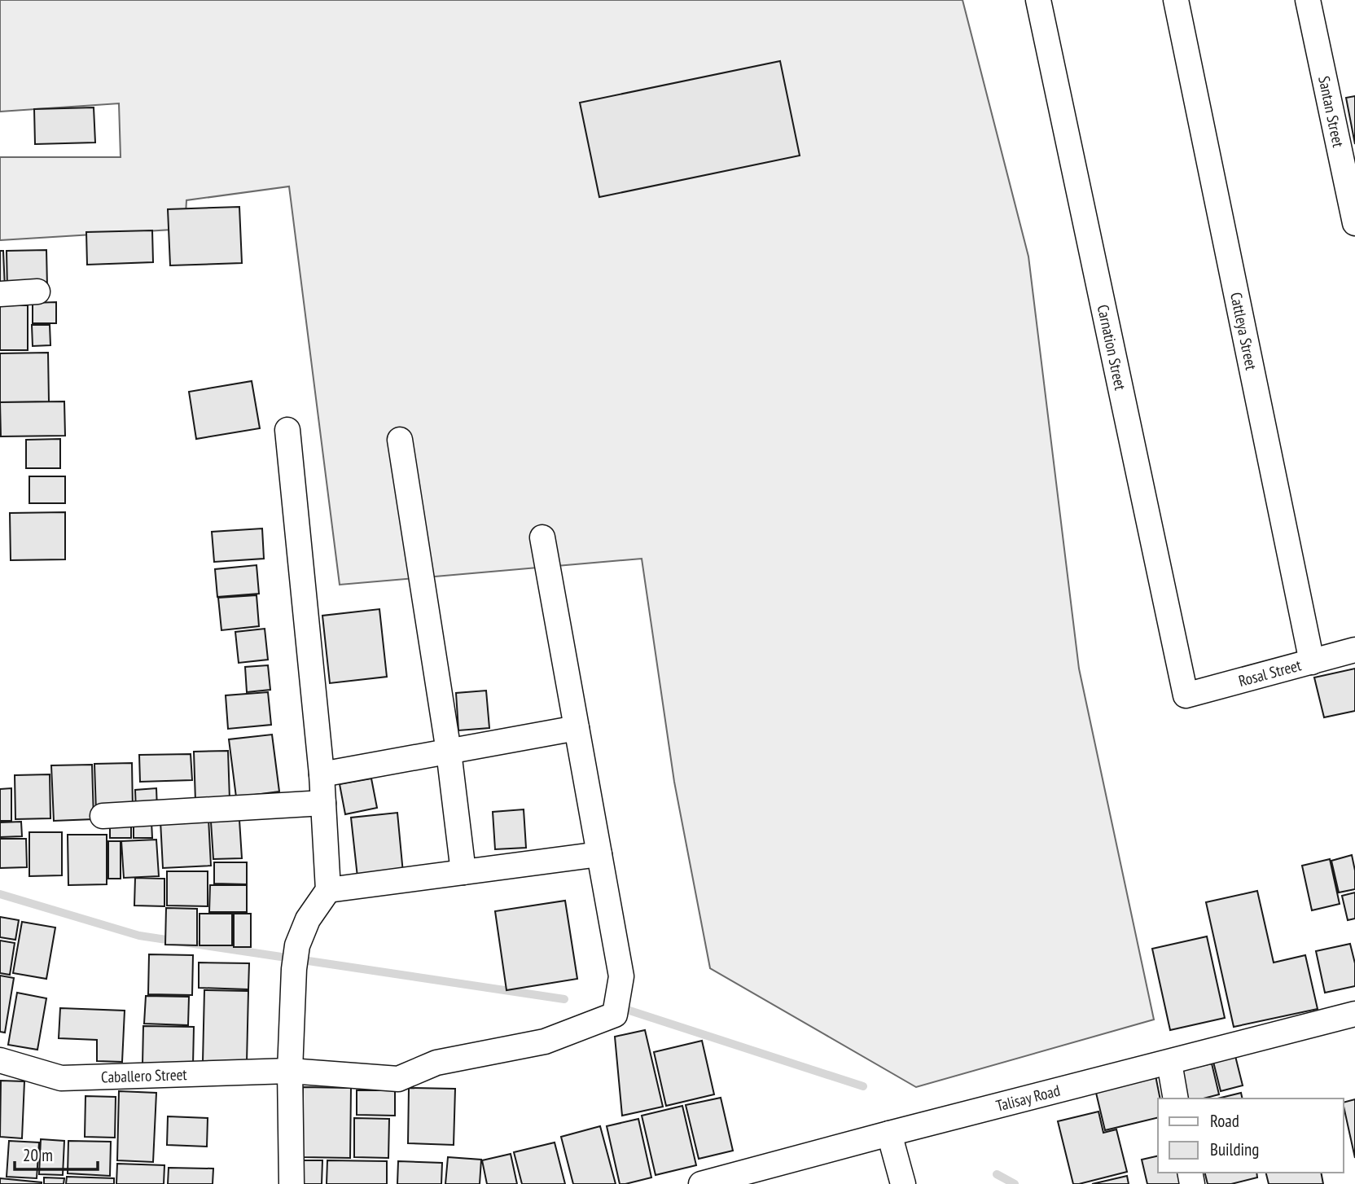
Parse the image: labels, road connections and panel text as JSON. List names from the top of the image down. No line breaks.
{"streets":{"street":["Santan Street","Cattleya Street","Carnation Street","Rosal Street","Caballero Street","Talisay Road"]},"crossings":[["Cattleya Street","Rosal Street"],["Carnation Street","Rosal Street"]],"legend":["Road","Building"],"scale_bar":"20 m"}
